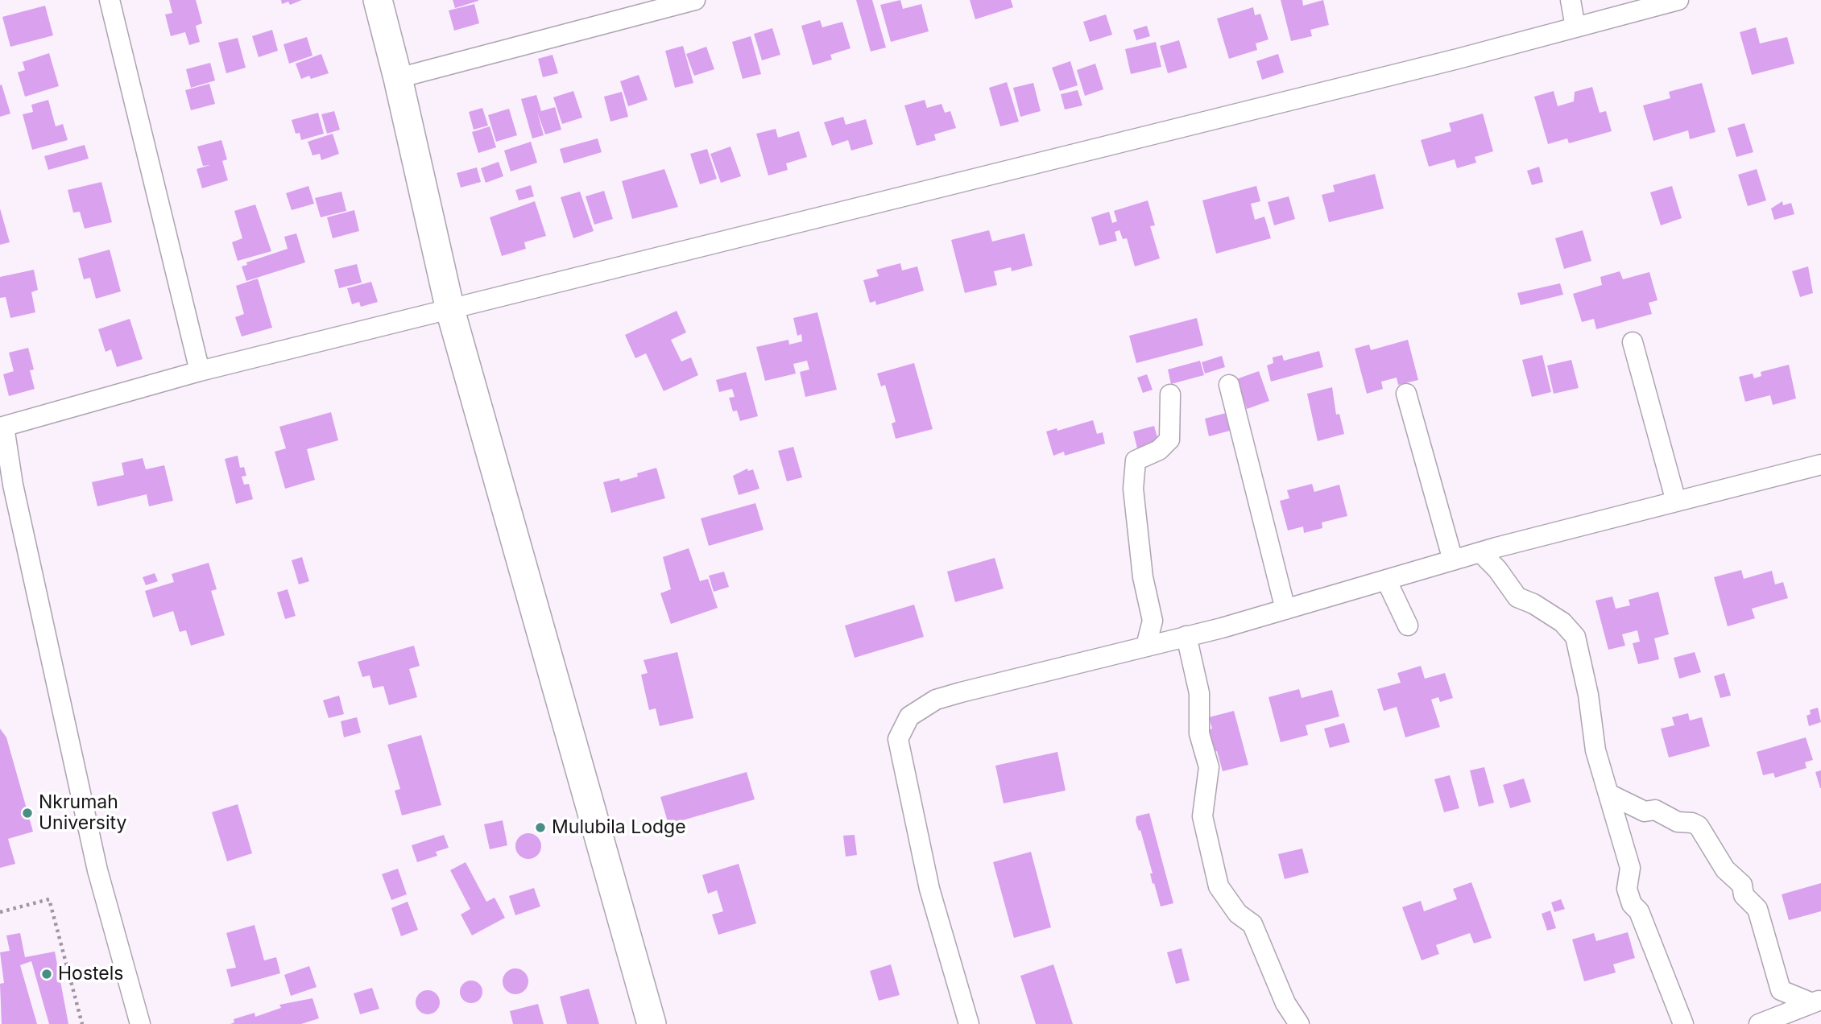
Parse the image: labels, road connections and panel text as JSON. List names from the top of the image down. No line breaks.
{"places":["Nkrumah University","Mulubila Lodge","Hostels"]}
